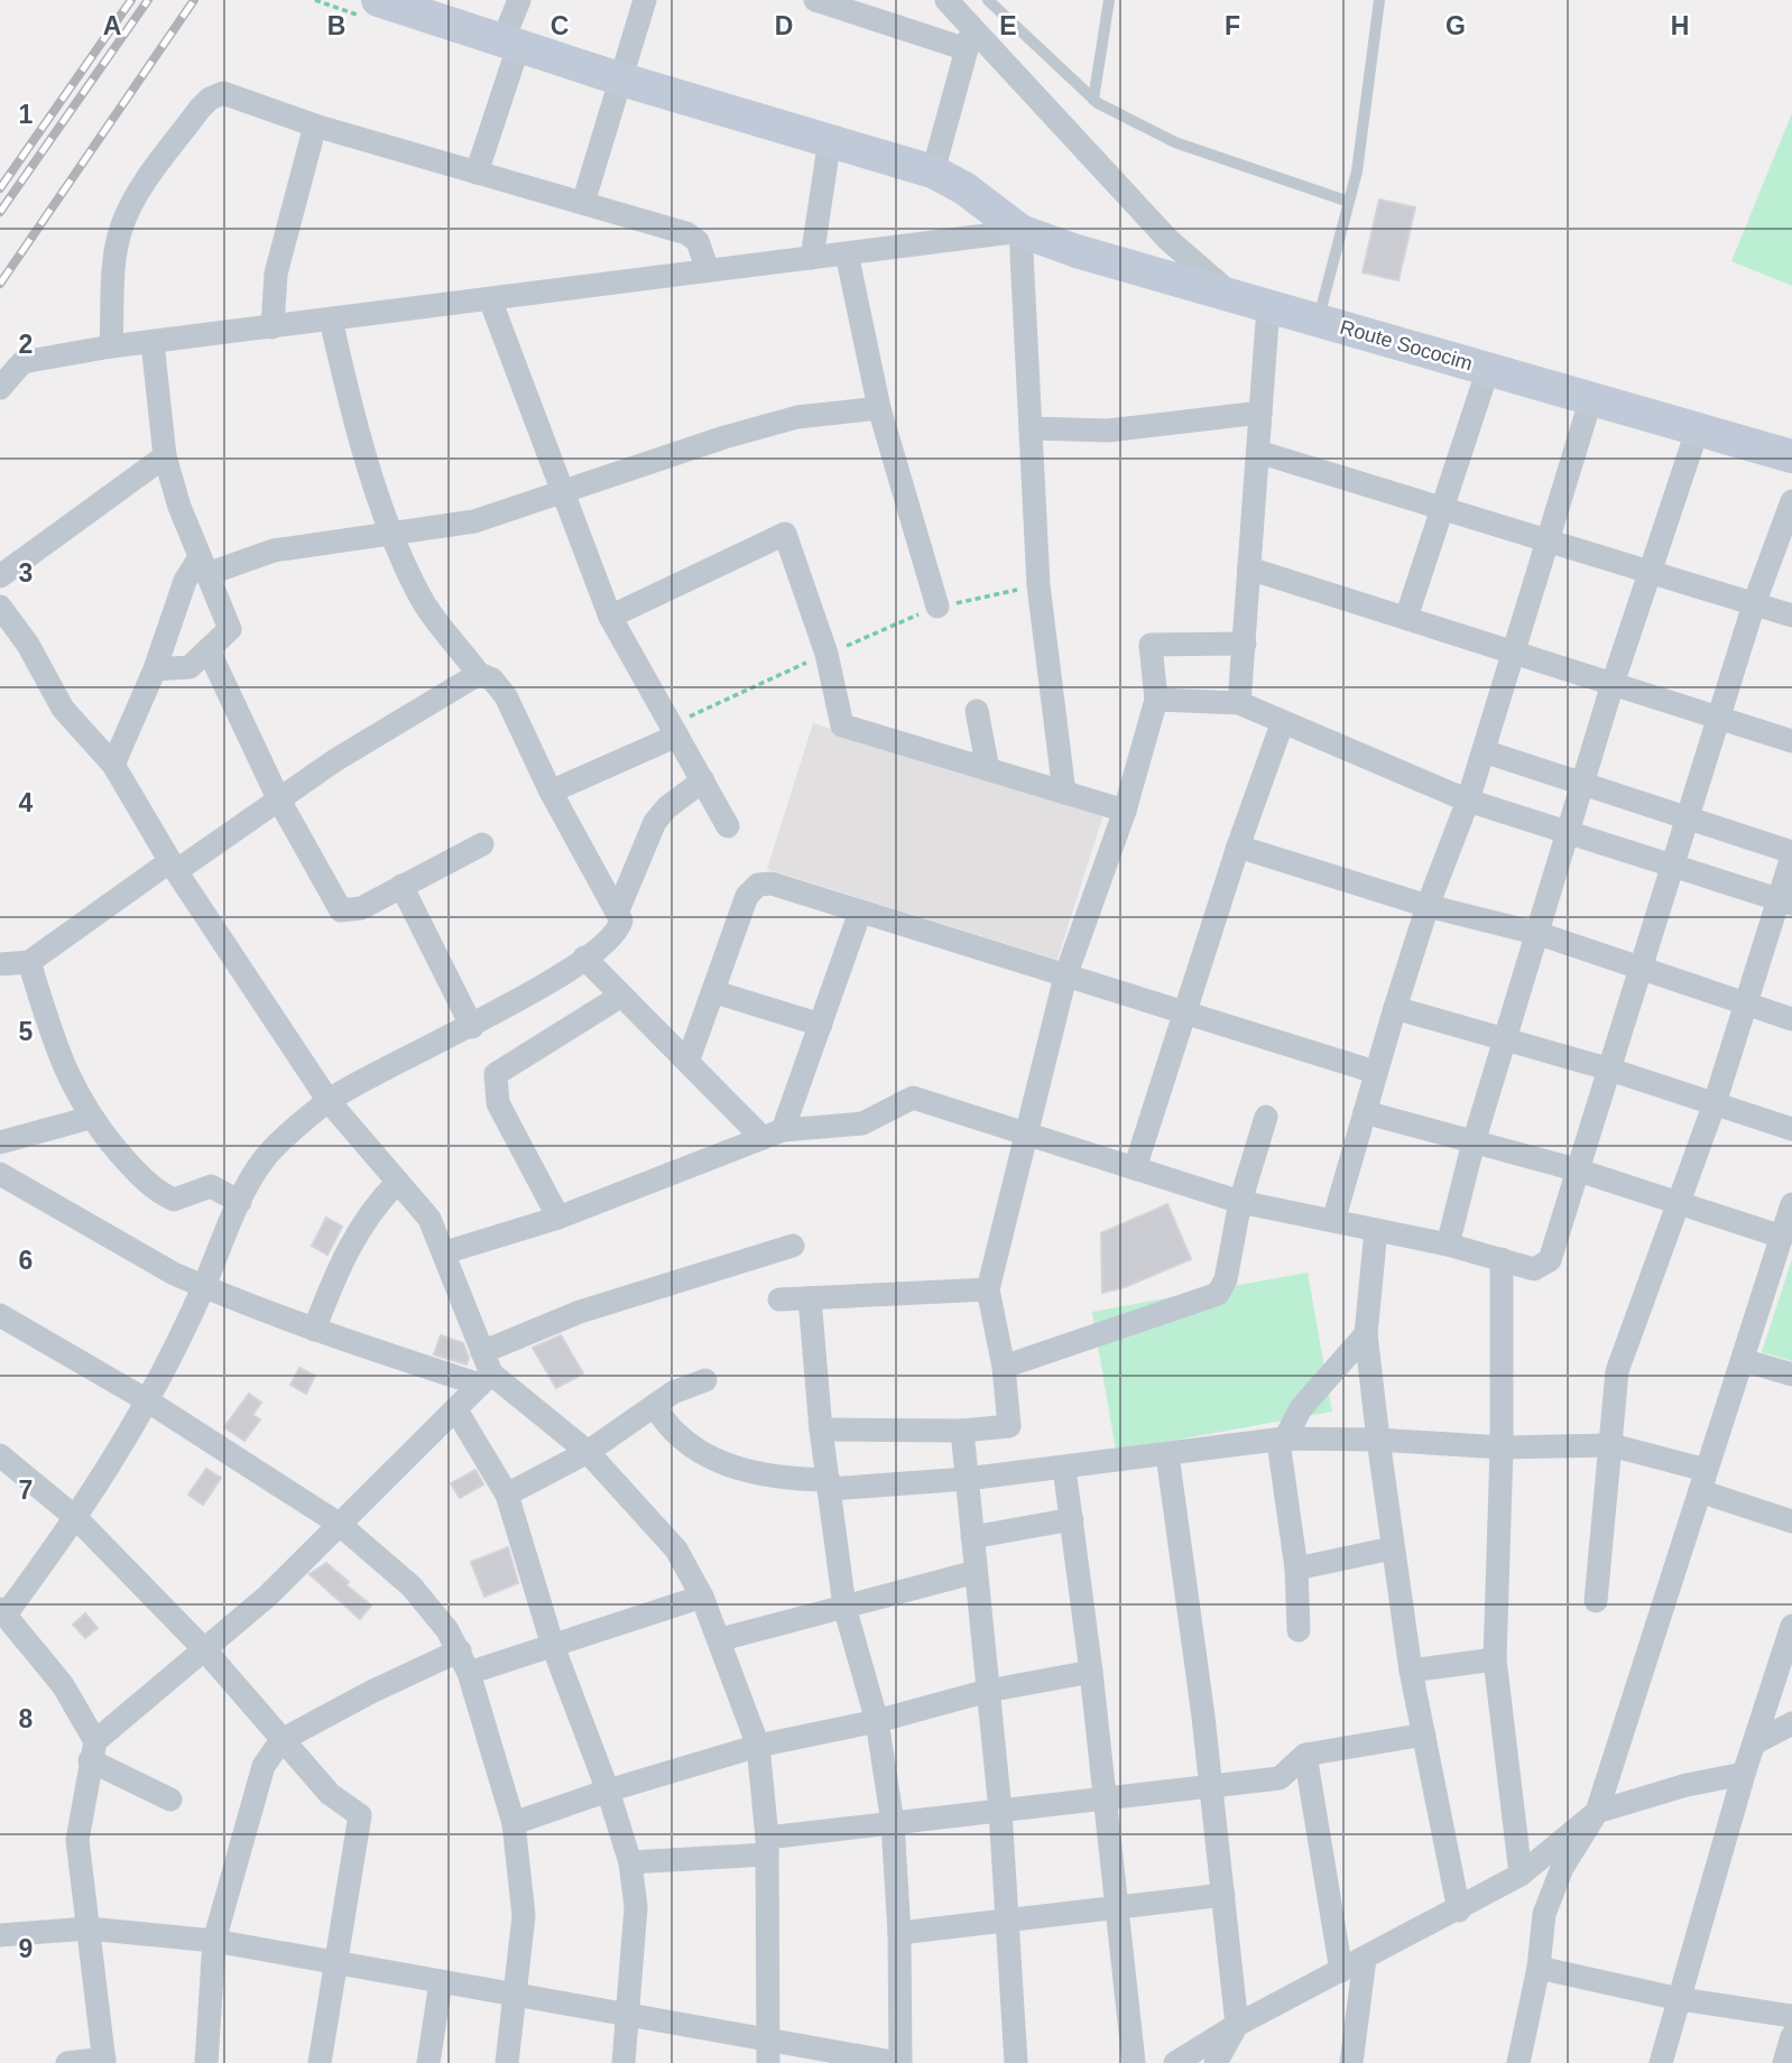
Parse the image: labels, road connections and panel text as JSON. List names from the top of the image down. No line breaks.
{"streets":{"street":["Route Sococim"]},"grid":{"columns":["A","B","C","D","E","F","G","H"],"rows":["1","2","3","4","5","6","7","8","9"]}}
